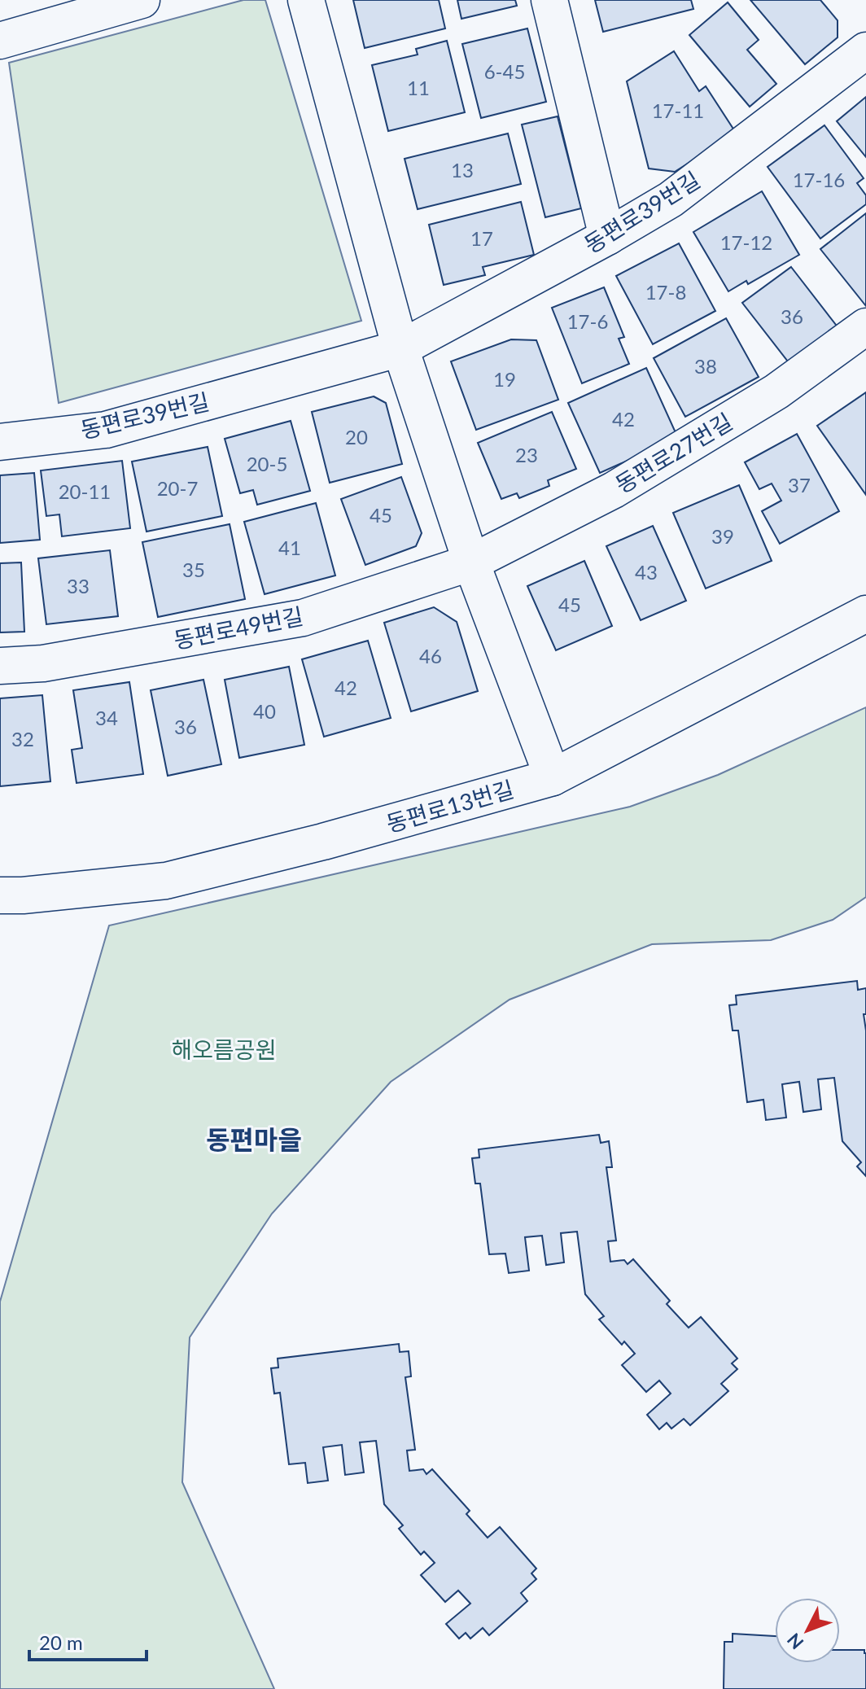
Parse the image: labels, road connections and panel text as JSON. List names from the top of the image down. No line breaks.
{"streets":{"street":["동편로39번길","동편로27번길","동편로49번길","동편로13번길"]},"crossings":[["동편로27번길","동편로49번길"]],"districts":["동편마을"],"parks":["해오름공원"],"house_numbers":["6-45","11","17-11","13","17-16","17","17-12","17-8","36","17-6","38","19","42","20","23","20-5","37","20-7","20-11","45","39","41","35","43","33","45","46","42","40","34","36","32"],"scale_bar":"20 m","north":"bottom left"}
